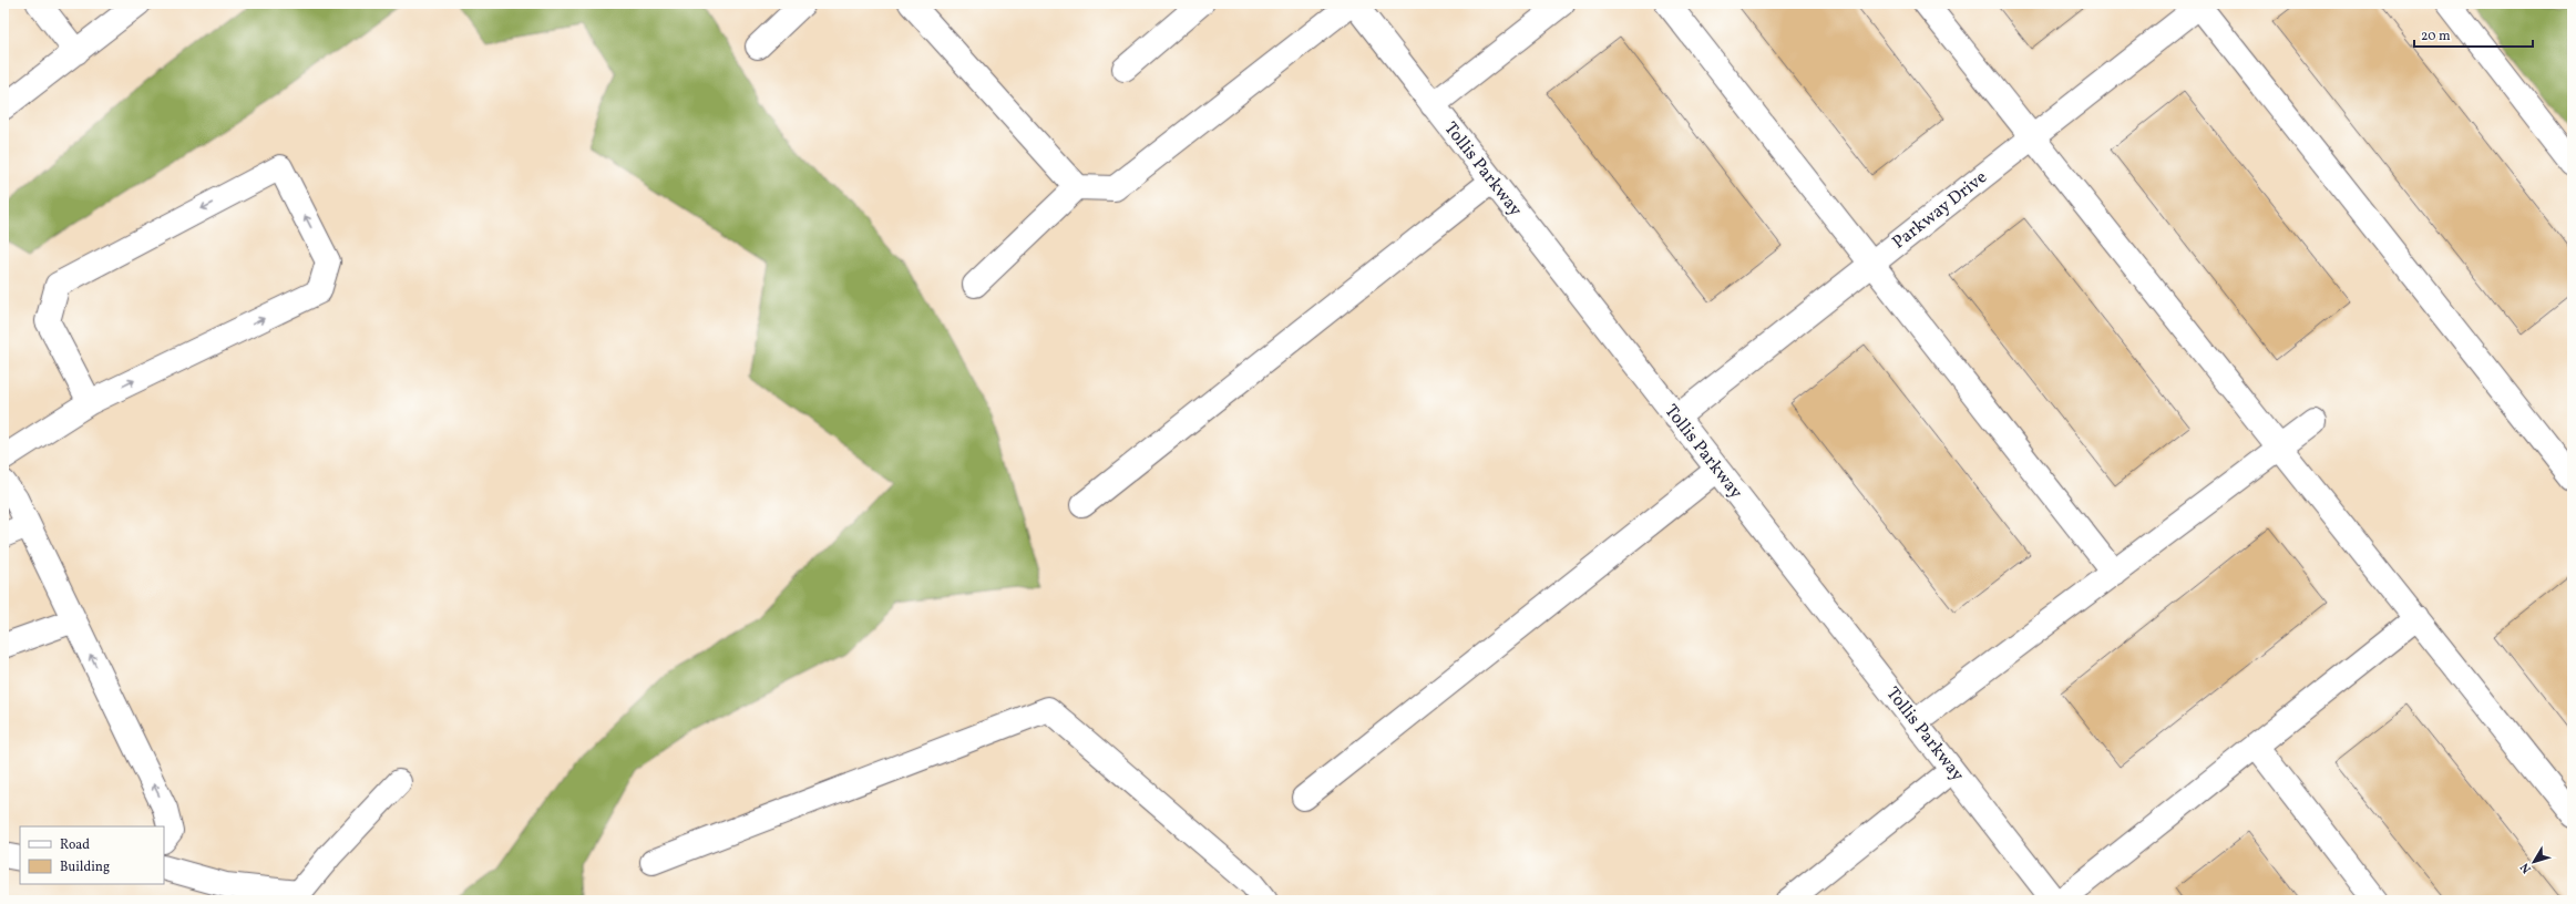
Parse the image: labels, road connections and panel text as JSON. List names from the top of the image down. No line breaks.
{"streets":{"street":["Tollis Parkway","Parkway Drive"]},"crossings":[["Tollis Parkway","Parkway Drive"]],"legend":["Road","Building"],"scale_bar":"20 m","north":"bottom left"}
